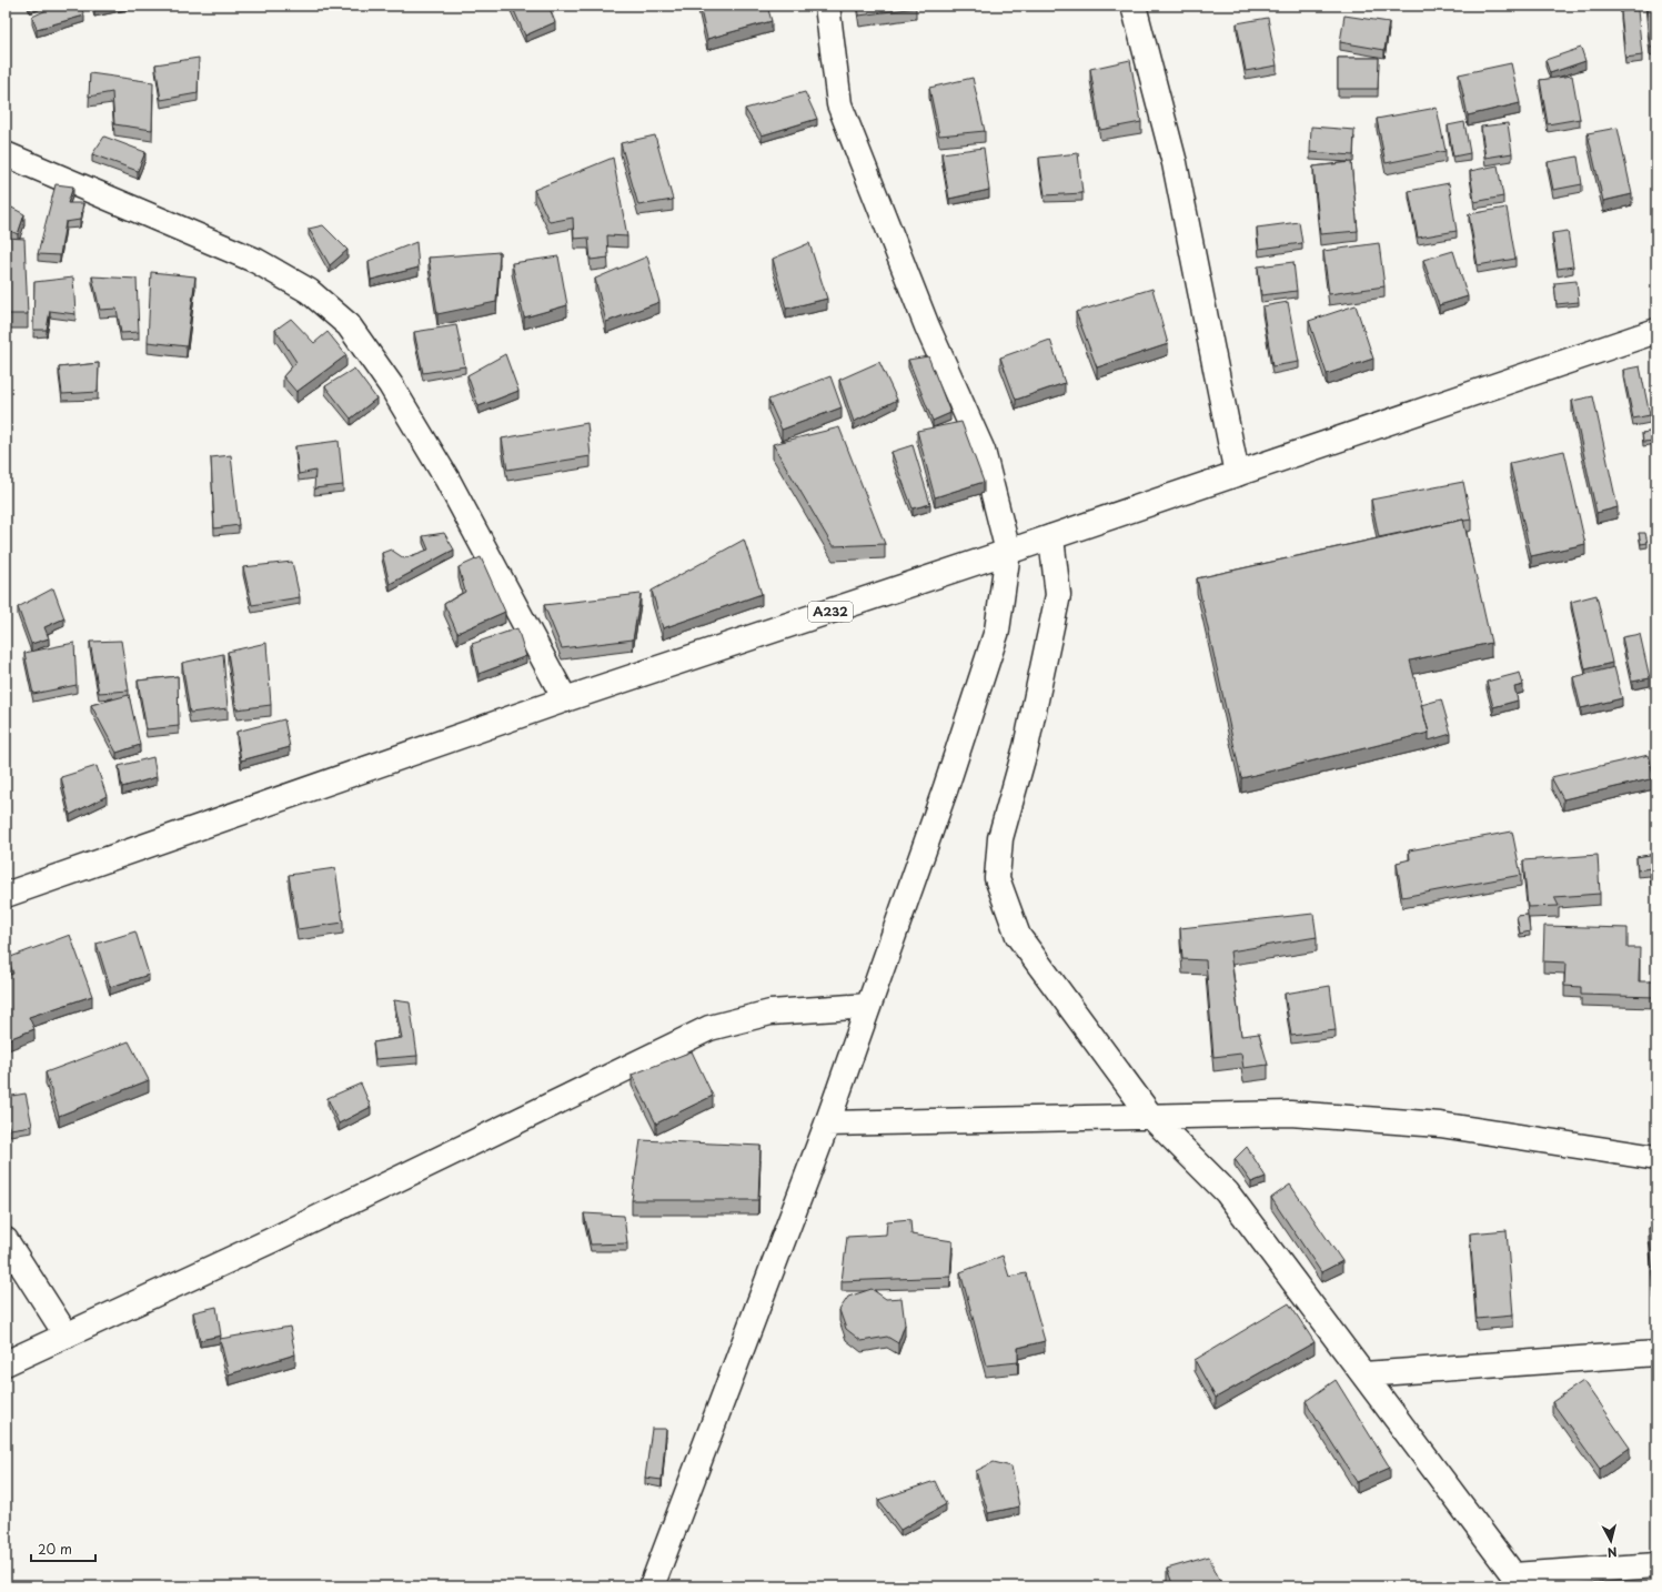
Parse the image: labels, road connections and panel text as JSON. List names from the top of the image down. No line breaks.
{"streets":{"street":["A232"]},"scale_bar":"20 m","north":"bottom"}
